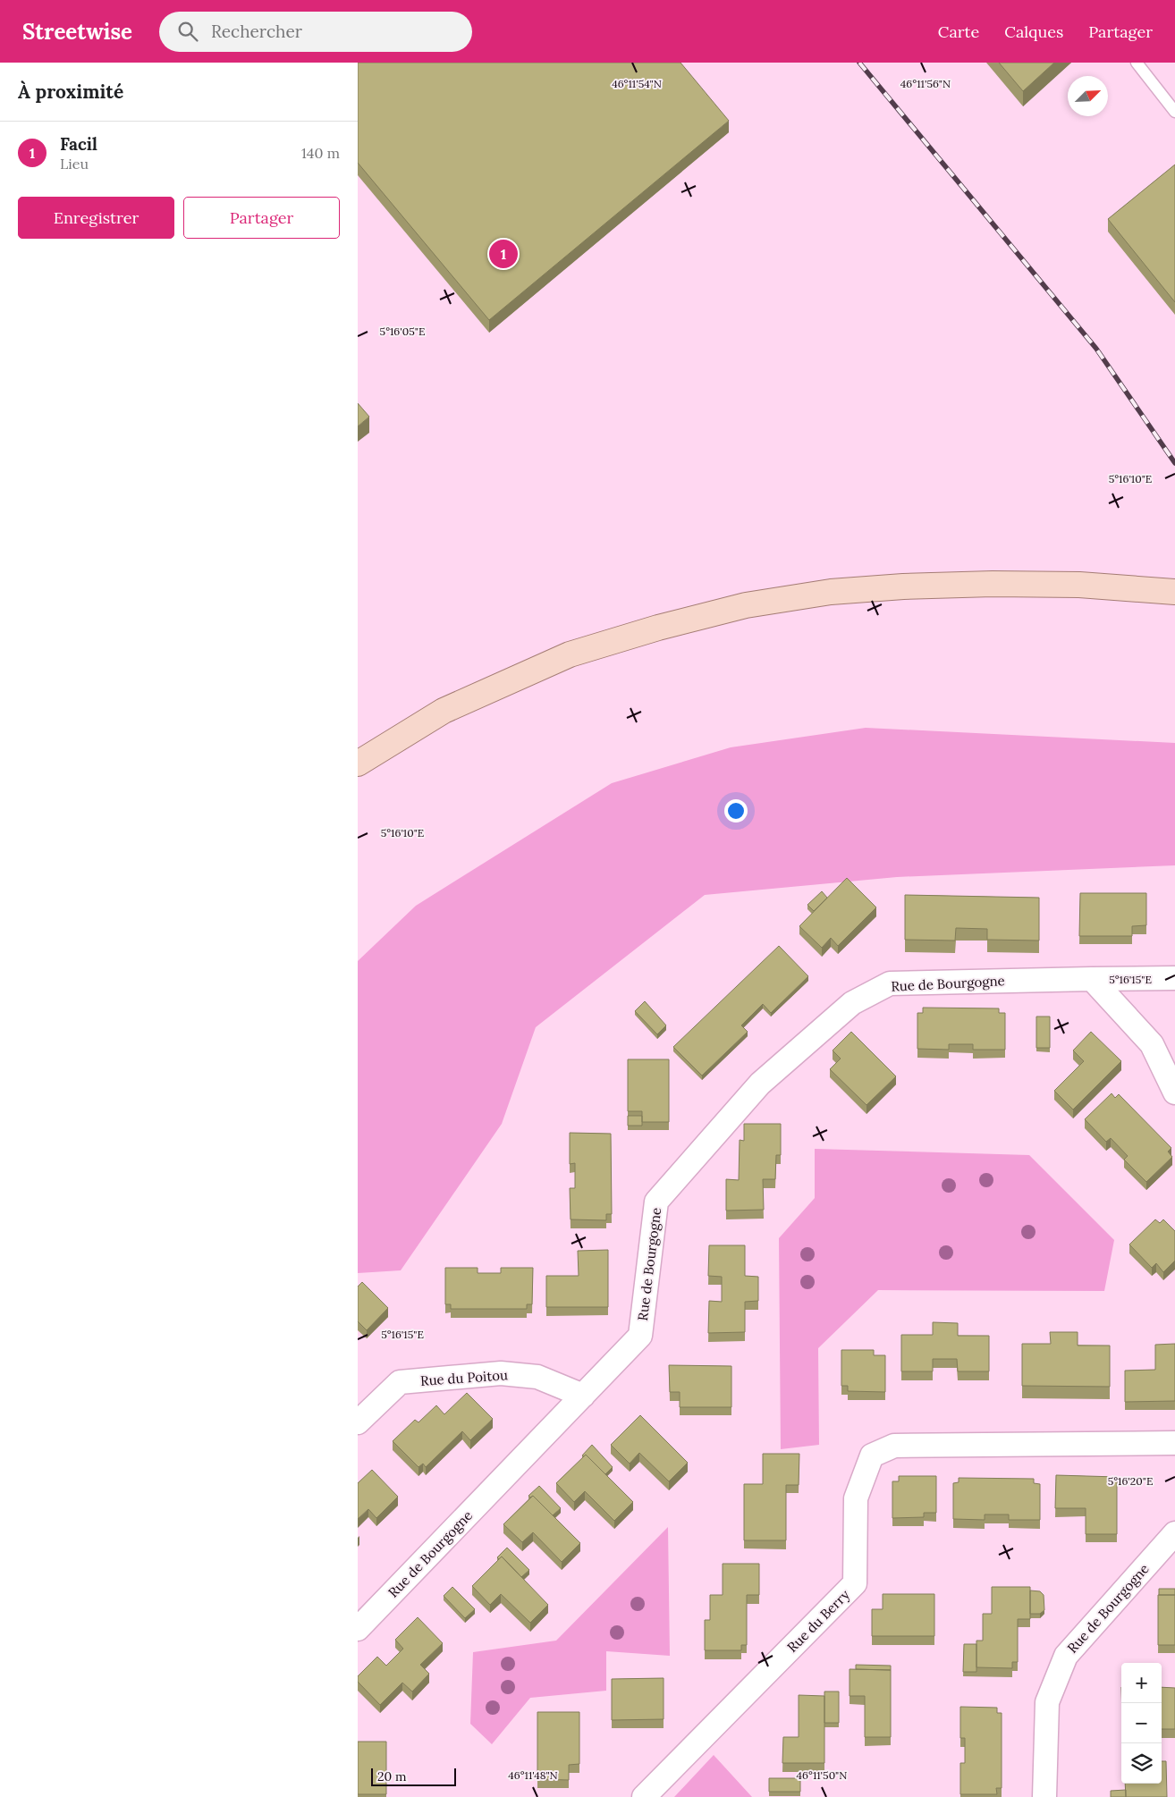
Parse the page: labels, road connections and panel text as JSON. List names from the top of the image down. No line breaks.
{"streets":{"street":["Rue de Bourgogne","Rue du Poitou","Rue du Berry"]},"crossings":[["Rue de Bourgogne","Rue du Poitou"]],"scale_bar":"20 m","north":"top right","page":{"header":"Streetwise","search":"Rechercher","nav":["Carte","Calques","Partager"],"heading":"À proximité","list":[{"mark":"1","name":"Facil","note":"Lieu","value":"140 m"}],"buttons":["Enregistrer","Partager"],"pins":"1","map_buttons":["+","−"],"scale":"20 m"},"coordinates":["46°11'54\"N","46°11'56\"N","5°16'05\"E","5°16'10\"E","5°16'15\"E","5°16'20\"E","46°11'48\"N","46°11'50\"N"]}
